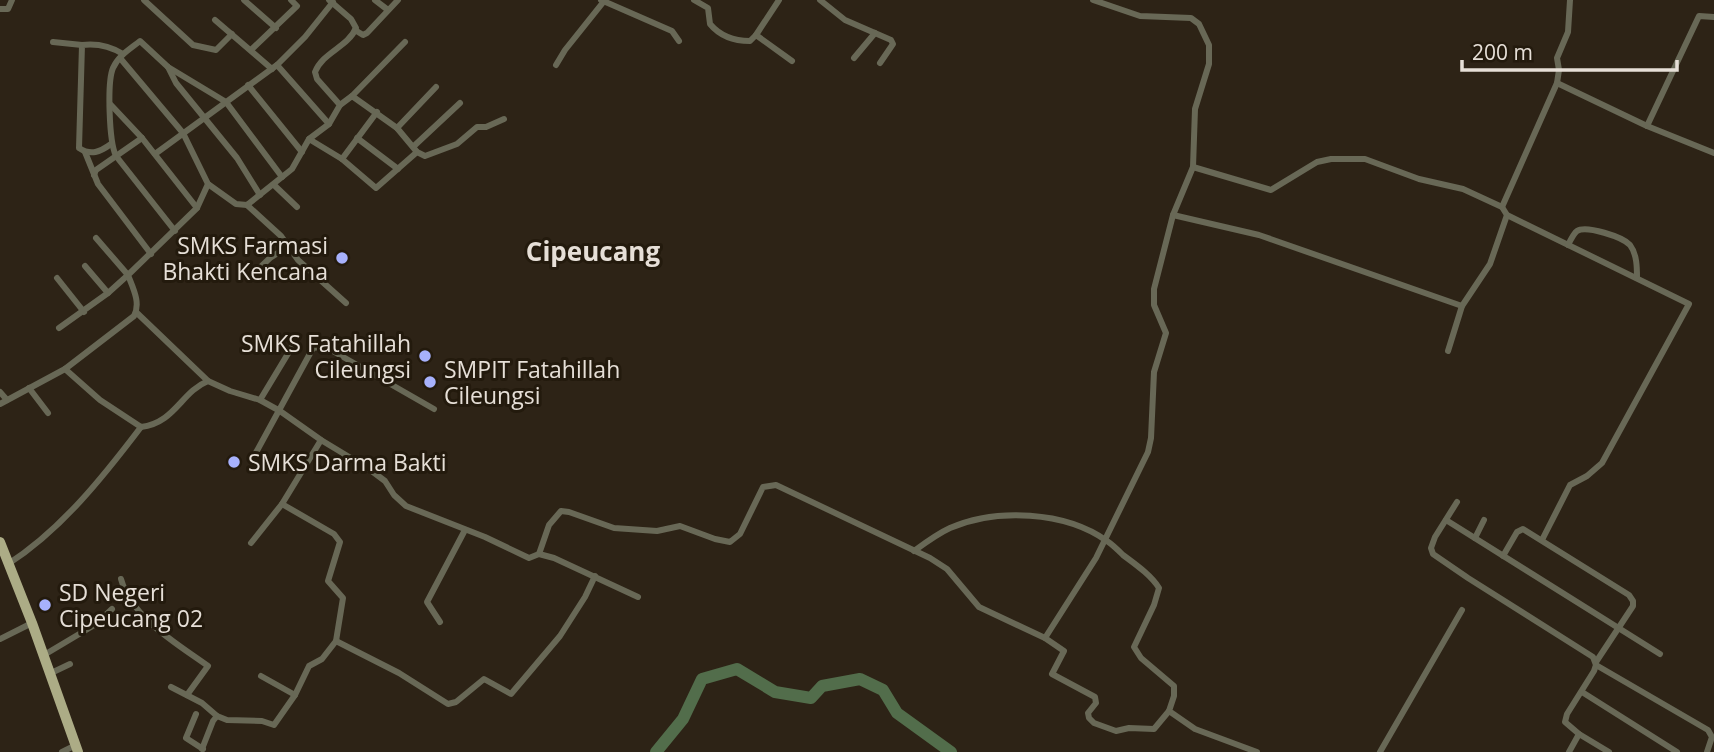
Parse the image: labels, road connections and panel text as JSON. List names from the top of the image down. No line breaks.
{"districts":["Cipeucang"],"places":["SMKS Farmasi Bhakti Kencana","SMKS Fatahillah Cileungsi","SMPIT Fatahillah Cileungsi","SMKS Darma Bakti","SD Negeri Cipeucang 02"],"scale_bar":"200 m"}
